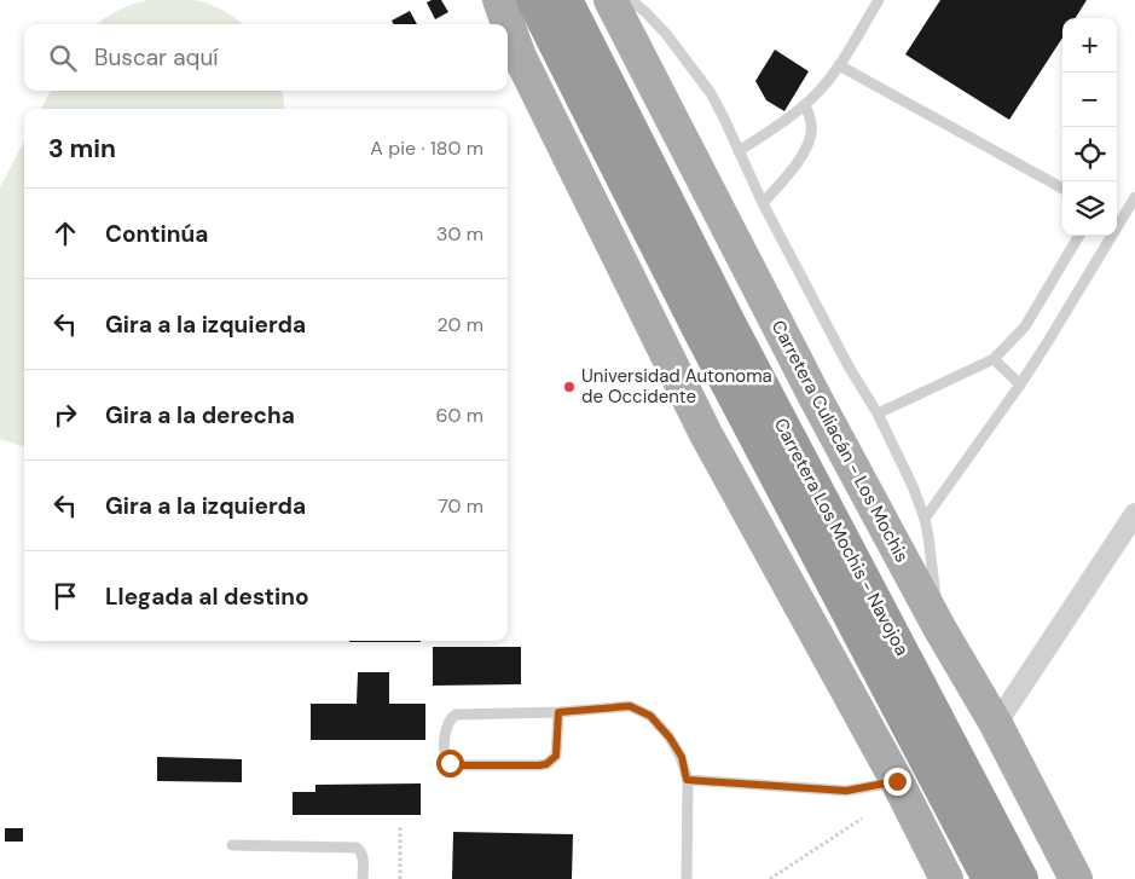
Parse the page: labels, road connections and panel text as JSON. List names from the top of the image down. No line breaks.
{"streets":{"highway":["Carretera Los Mochis - Navojoa"],"main road":["Carretera Culiacán - Los Mochis"]},"places":["Universidad Autonoma de Occidente"],"page":{"map_buttons":["+","−"],"search":"Buscar aquí","heading":["3 min","A pie · 180 m"],"list":[["Continúa","30 m"],["Gira a la izquierda","20 m"],["Gira a la derecha","60 m"],["Gira a la izquierda","70 m"],"Llegada al destino"]}}
